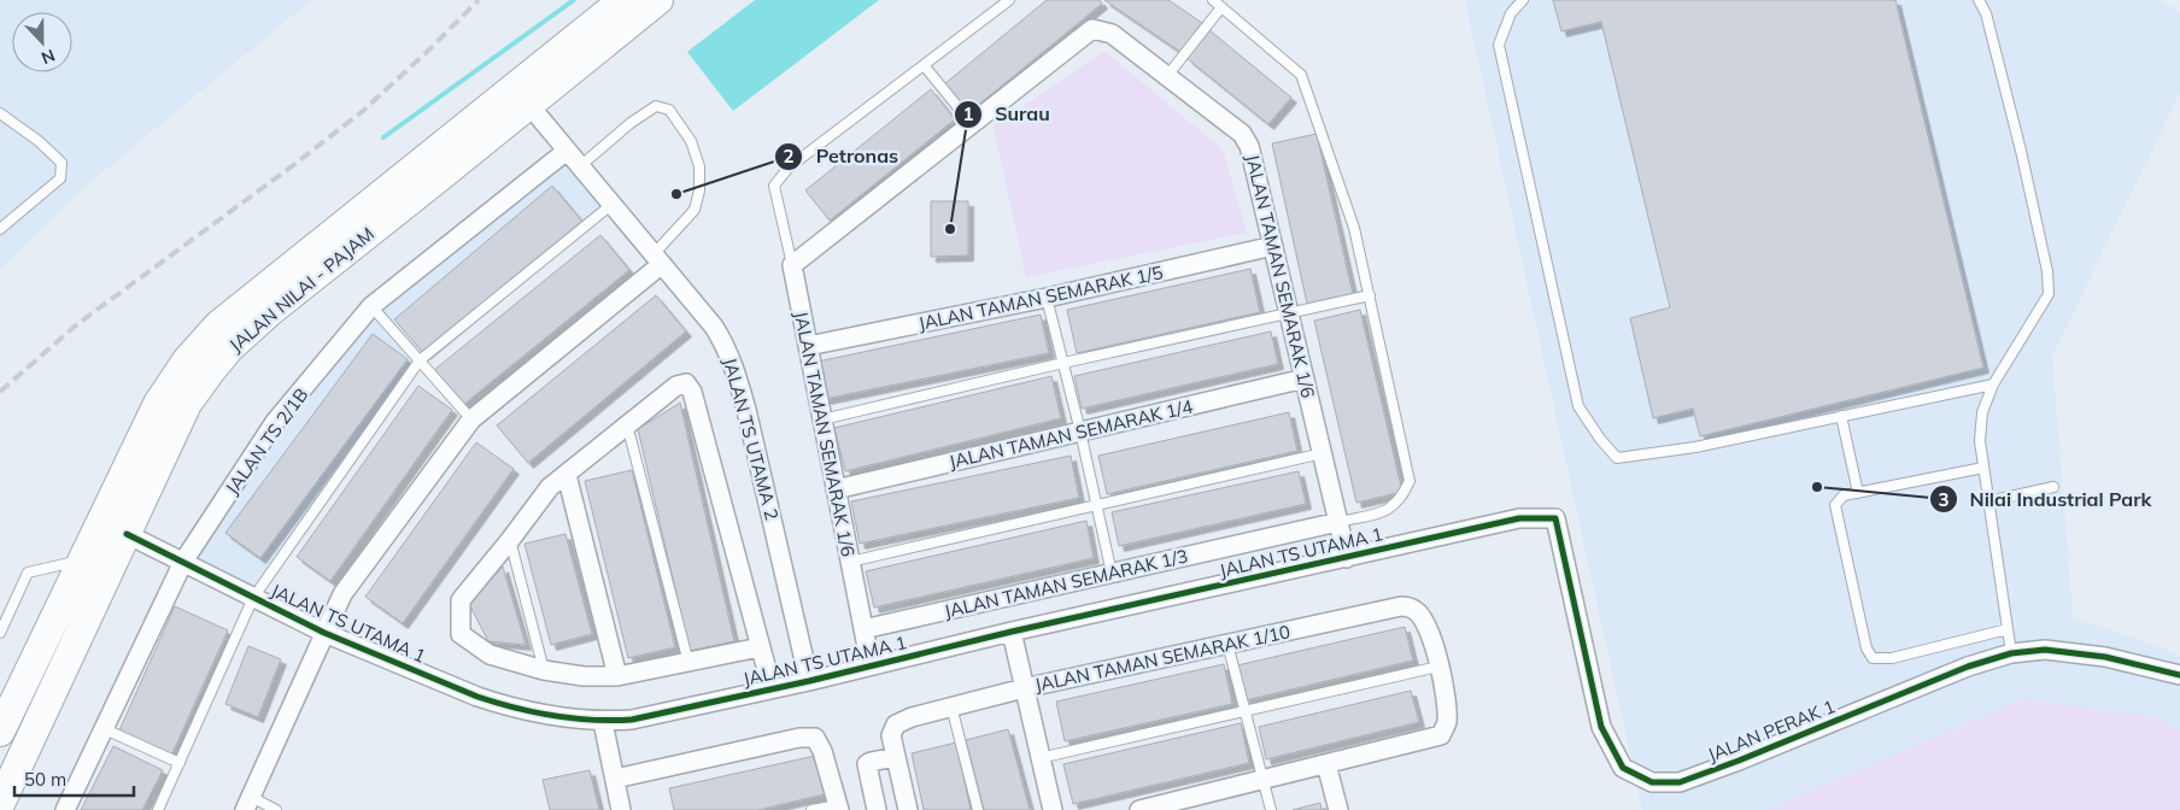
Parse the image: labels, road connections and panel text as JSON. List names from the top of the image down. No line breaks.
{"streets":{"main road":["JALAN NILAI - PAJAM"],"street":["JALAN TAMAN SEMARAK 1/6","JALAN TAMAN SEMARAK 1/5","JALAN TAMAN SEMARAK 1/4","JALAN TS UTAMA 2","JALAN TS 2/1B","JALAN TS UTAMA 1","JALAN TAMAN SEMARAK 1/3","JALAN TAMAN SEMARAK 1/10","JALAN PERAK 1"]},"crossings":[["JALAN TAMAN SEMARAK 1/6","JALAN TAMAN SEMARAK 1/5"],["JALAN TAMAN SEMARAK 1/6","JALAN TAMAN SEMARAK 1/4"],["JALAN TAMAN SEMARAK 1/6","JALAN TS UTAMA 1"],["JALAN TAMAN SEMARAK 1/6","JALAN TAMAN SEMARAK 1/3"],["JALAN NILAI - PAJAM","JALAN TS UTAMA 2"],["JALAN NILAI - PAJAM","JALAN TS UTAMA 1"],["JALAN TS UTAMA 2","JALAN TS 2/1B"],["JALAN TS UTAMA 2","JALAN TS UTAMA 1"],["JALAN TS 2/1B","JALAN TS UTAMA 1"],["JALAN TS UTAMA 1","JALAN PERAK 1"]],"places":["Petronas","Surau","Nilai Industrial Park"],"scale_bar":"50 m","north":"bottom"}
